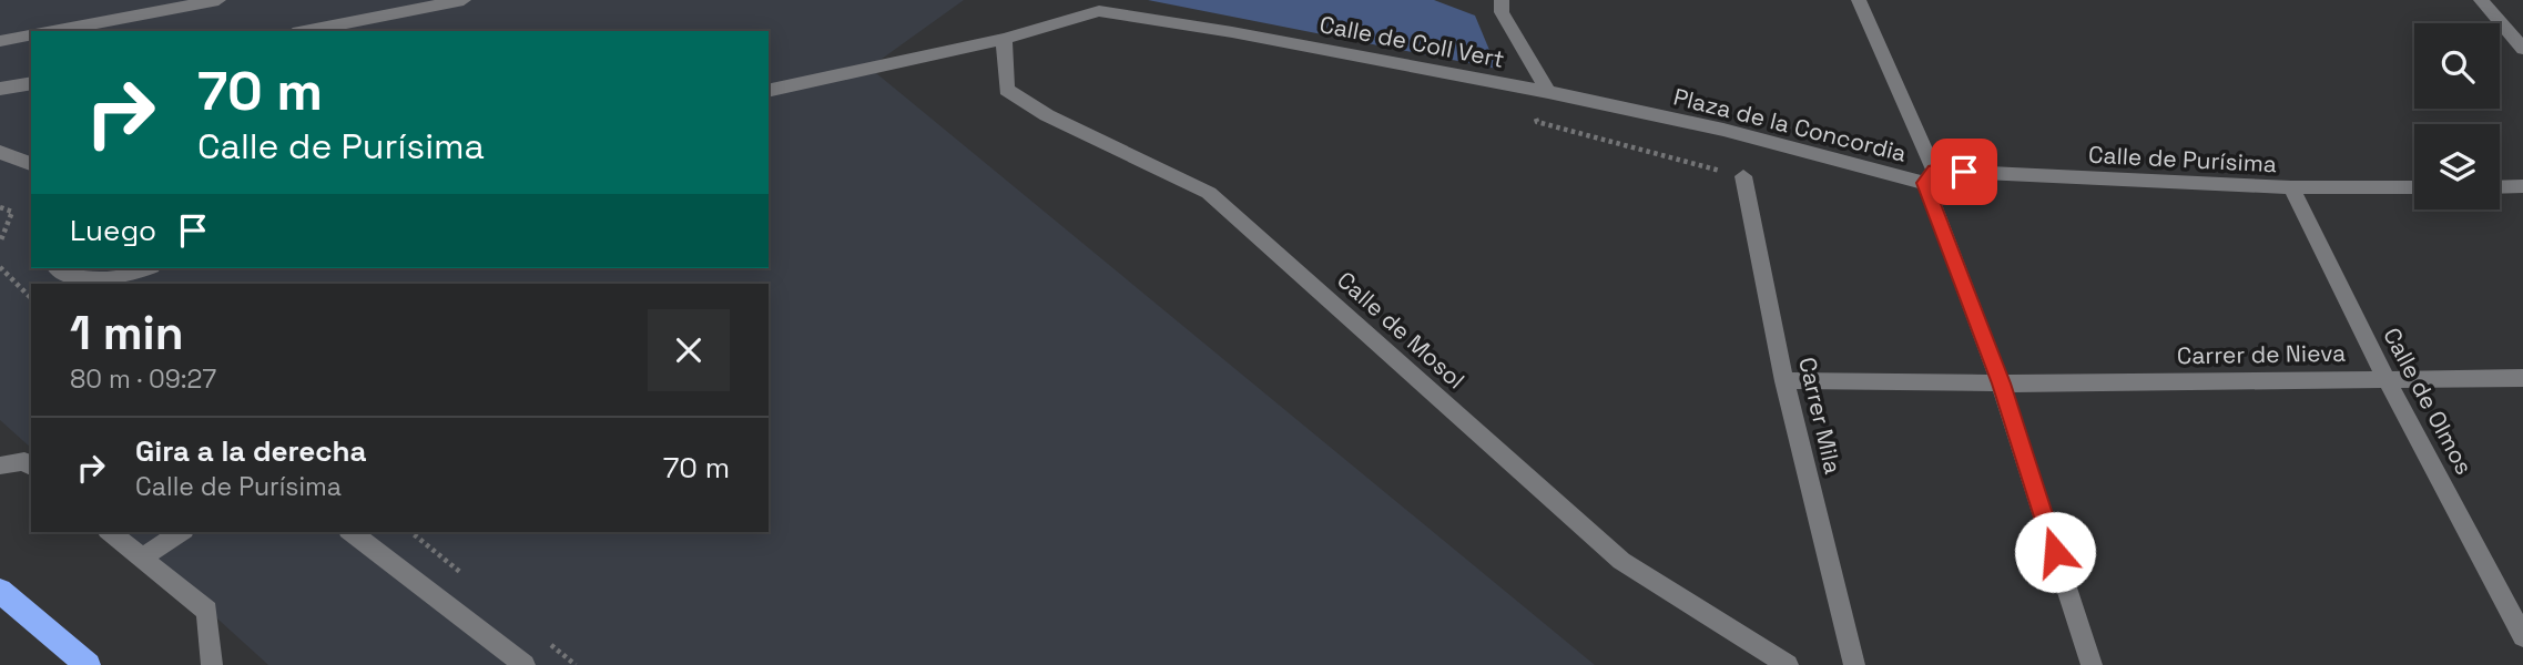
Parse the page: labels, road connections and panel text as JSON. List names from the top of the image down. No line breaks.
{"streets":{"street":["Calle de Coll Vert","Plaza de la Concordia","Calle de Purísima","Calle de Mosol","Carrer de Nieva","Calle de Olmos","Carrer Mila"]},"crossings":[["Calle de Coll Vert","Plaza de la Concordia"],["Calle de Coll Vert","Calle de Mosol"],["Plaza de la Concordia","Calle de Purísima"],["Calle de Purísima","Calle de Olmos"],["Carrer de Nieva","Calle de Olmos"],["Carrer de Nieva","Carrer Mila"]],"page":{"turn":["70 m","Calle de Purísima"],"then":"Luego","heading":["1 min","80 m · 09:27"],"list":[{"name":"Gira a la derecha","note":"Calle de Purísima","value":"70 m"}]}}
